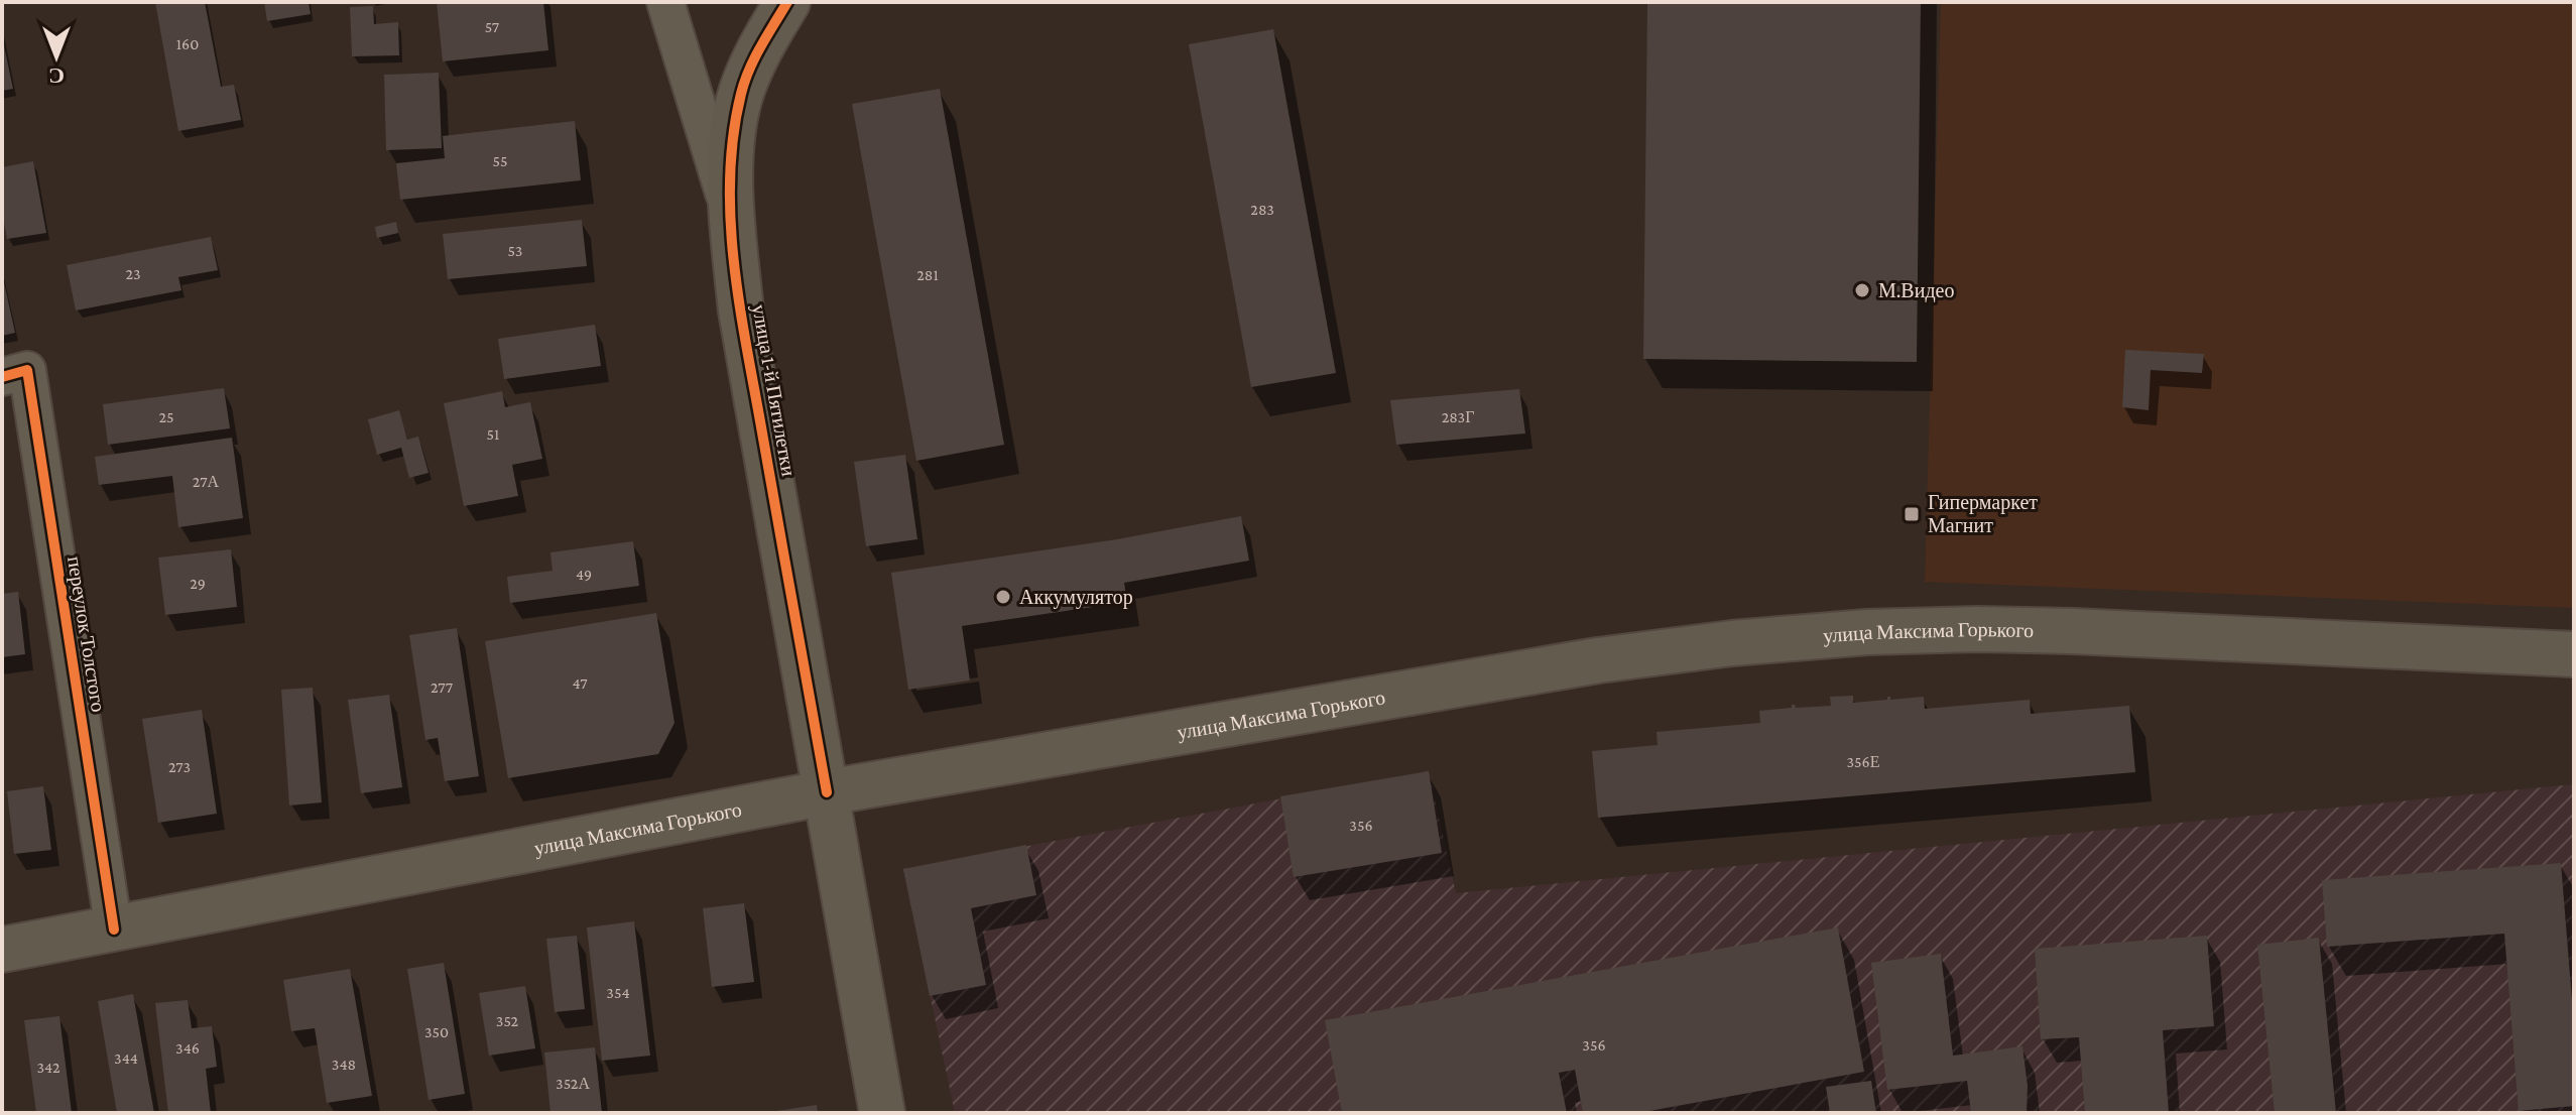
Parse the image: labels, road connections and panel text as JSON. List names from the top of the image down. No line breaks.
{"streets":{"main road":["улица 1-й Пятилетки","улица Максима Горького"],"street":["переулок Толстого"]},"crossings":[["улица 1-й Пятилетки","улица Максима Горького"],["улица Максима Горького","переулок Толстого"]],"places":{"other":["М.Видео","Аккумулятор"],"transit":["Гипермаркет Магнит"]},"house_numbers":["57","160","55","283","53","23","281","25","283Г","51","27А","49","29","47","277","356Е","273","356","354","352","350","356","346","344","348","342","352А"],"north":"bottom"}
